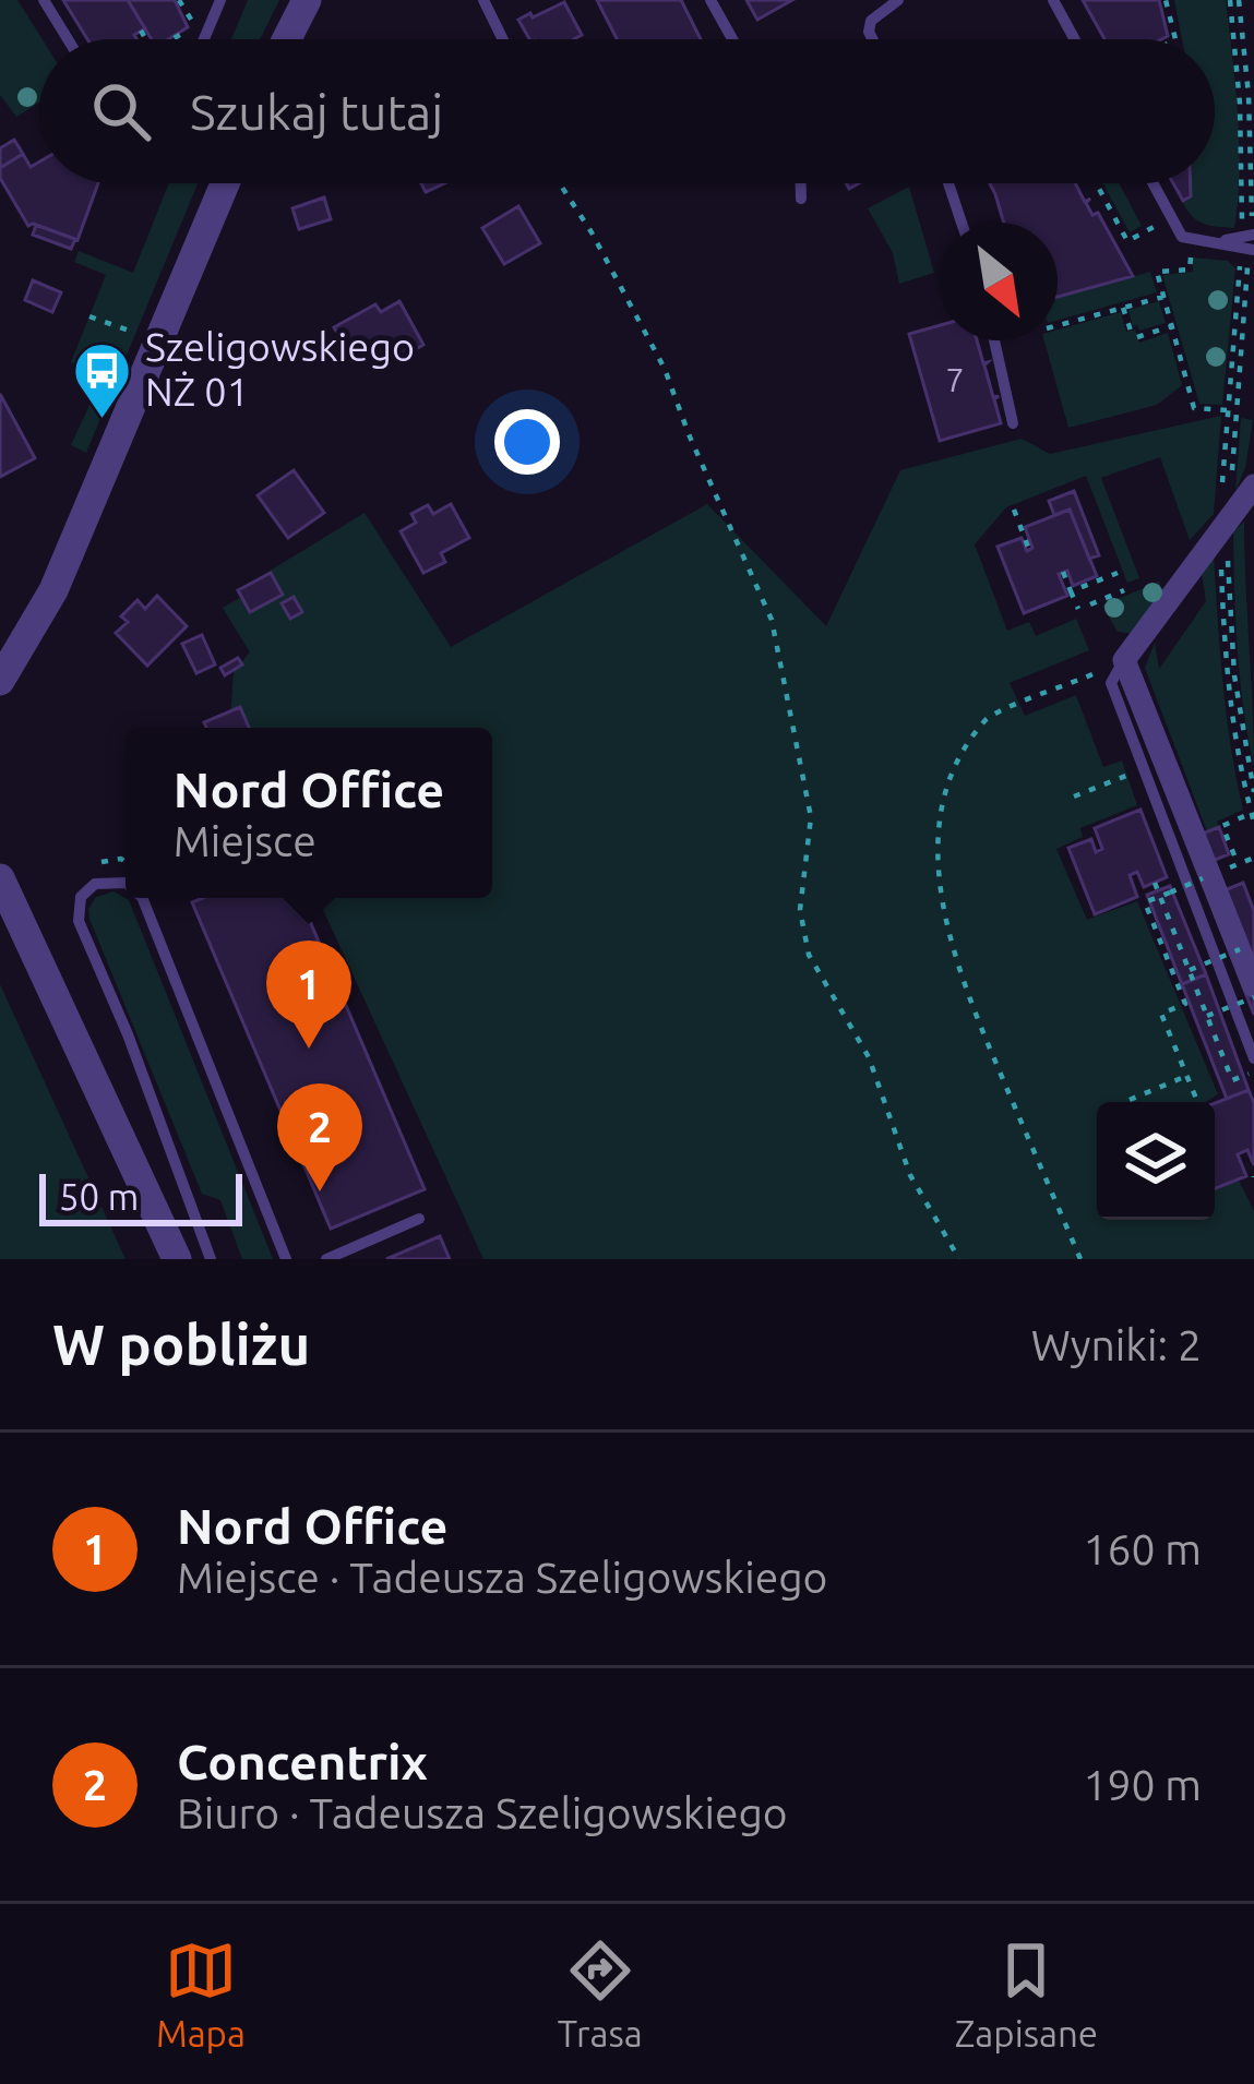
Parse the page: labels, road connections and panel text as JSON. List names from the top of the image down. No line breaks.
{"places":{"bus stop":["Szeligowskiego NŻ 01"]},"house_numbers":["7"],"scale_bar":"50 m","north":"bottom right","page":{"search":"Szukaj tutaj","popup":["Nord Office","Miejsce"],"pins":["1","2"],"scale":"50 m","heading":["W pobliżu","Wyniki: 2"],"list":[{"mark":"1","name":"Nord Office","note":"Miejsce · Tadeusza Szeligowskiego","value":"160 m"},{"mark":"2","name":"Concentrix","note":"Biuro · Tadeusza Szeligowskiego","value":"190 m"}],"nav":["Mapa","Trasa","Zapisane"]}}
